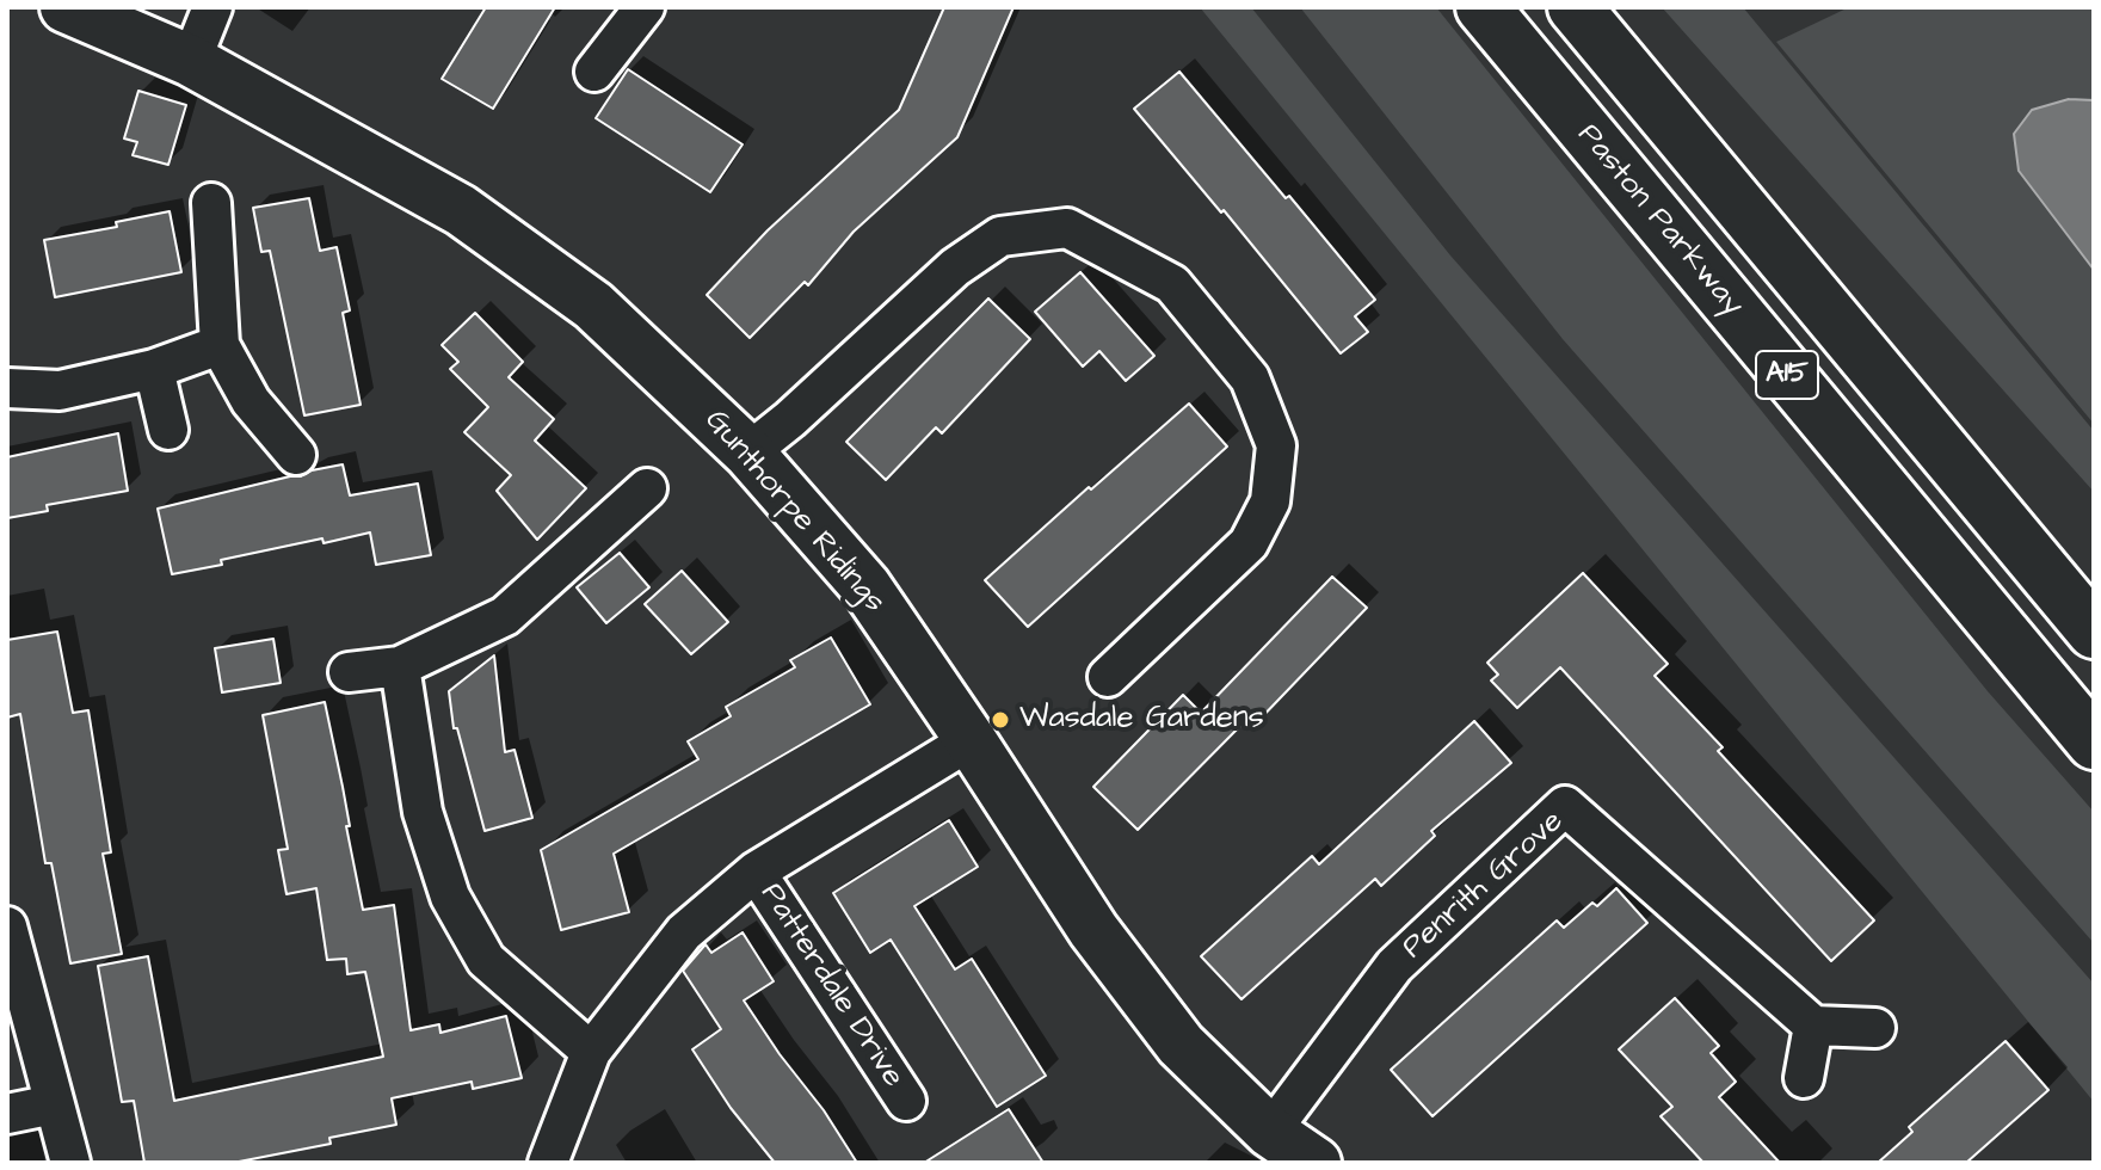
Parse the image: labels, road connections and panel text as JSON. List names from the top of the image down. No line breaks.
{"streets":{"highway":["Paston Parkway","A15"],"street":["Gunthorpe Ridings","Penrith Grove","Patterdale Drive"]},"crossings":[["Gunthorpe Ridings","Penrith Grove"],["Gunthorpe Ridings","Patterdale Drive"]],"places":["Wasdale Gardens"]}
